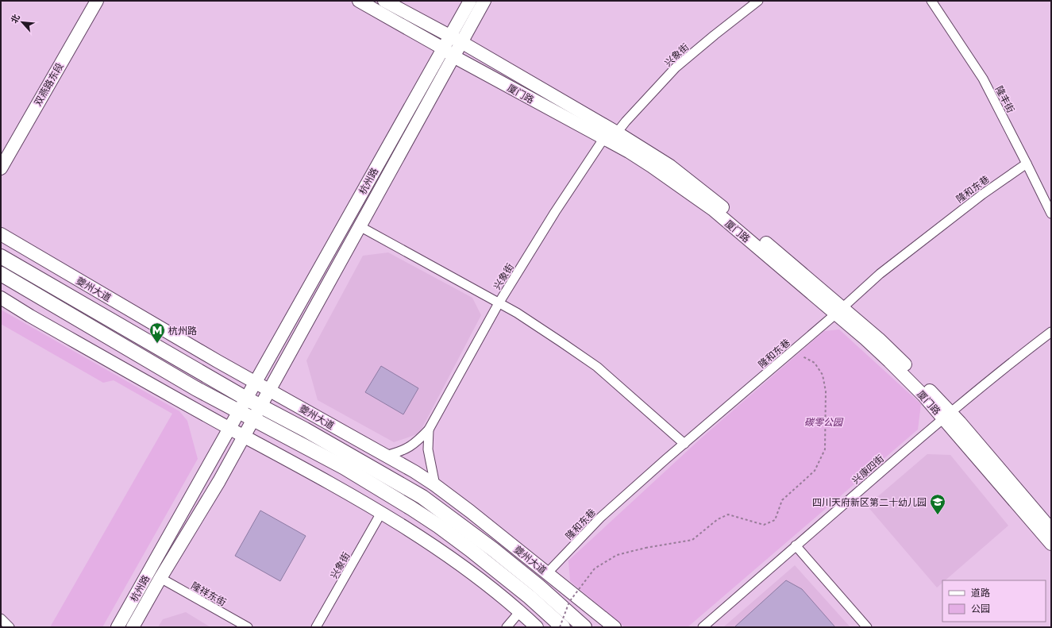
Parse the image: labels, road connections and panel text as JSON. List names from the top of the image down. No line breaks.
{"streets":{"main road":["双燕路东段","厦门路","杭州路","夔州大道"],"street":["兴象街","隆丰街","隆和东巷","兴康四街","隆祥东街"]},"crossings":[["兴象街","厦门路"],["兴象街","夔州大道"],["厦门路","杭州路"],["厦门路","隆和东巷"],["厦门路","兴康四街"],["隆丰街","隆和东巷"],["杭州路","夔州大道"],["杭州路","隆祥东街"],["隆和东巷","夔州大道"]],"parks":["碳零公园"],"places":{"metro station":["杭州路"],"school or university":["四川天府新区第二十幼儿园"]},"legend":["道路","公园"],"north":"top left"}
